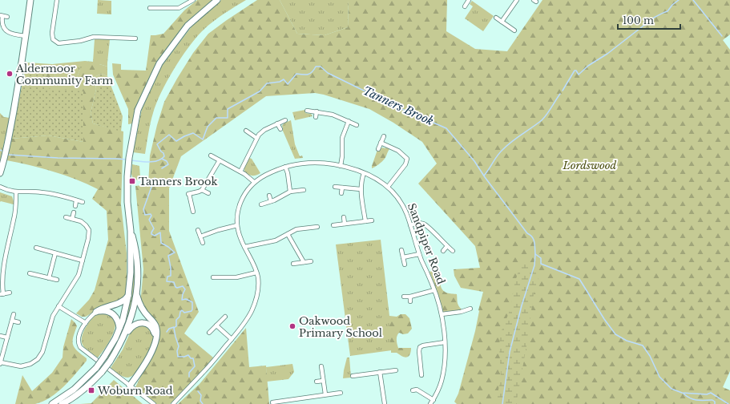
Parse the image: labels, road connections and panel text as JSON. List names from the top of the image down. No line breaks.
{"streets":{"street":["Sandpiper Road"]},"water":["Tanners Brook"],"parks":["Lordswood"],"places":{"other":["Aldermoor Community Farm","Oakwood Primary School"],"transit":["Tanners Brook","Woburn Road"]},"scale_bar":"100 m"}
